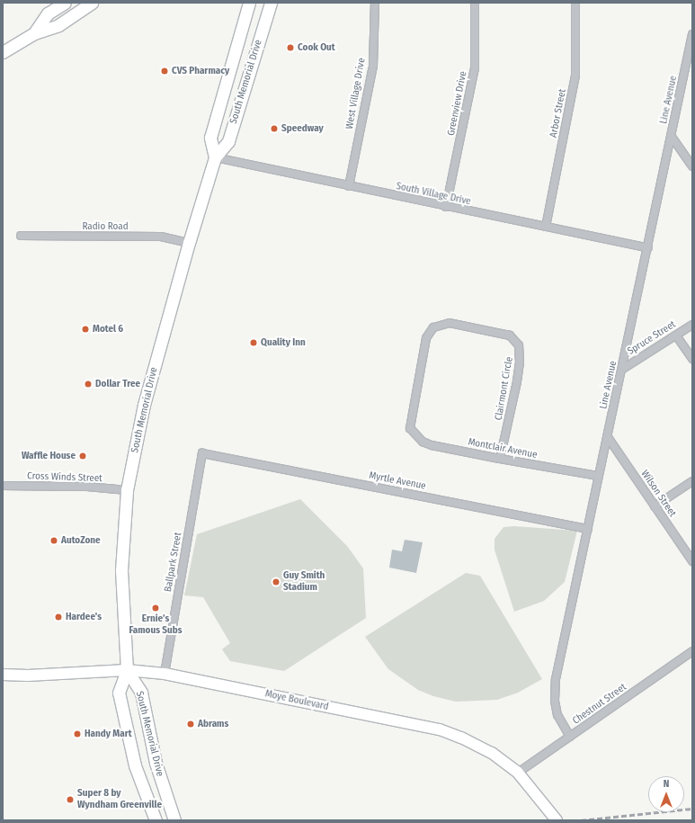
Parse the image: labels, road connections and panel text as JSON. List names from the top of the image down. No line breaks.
{"streets":{"main road":["South Memorial Drive","Moye Boulevard"],"street":["West Village Drive","Line Avenue","Greenview Drive","Arbor Street","South Village Drive","Radio Road","Spruce Street","Clairmont Circle","Montclair Avenue","Cross Winds Street","Myrtle Avenue","Wilson Street","Ballpark Street","Chestnut Street"]},"crossings":[["South Memorial Drive","South Village Drive"],["South Memorial Drive","Radio Road"],["South Memorial Drive","Cross Winds Street"],["South Memorial Drive","Moye Boulevard"],["West Village Drive","South Village Drive"],["Line Avenue","South Village Drive"],["Line Avenue","Spruce Street"],["Line Avenue","Montclair Avenue"],["Line Avenue","Myrtle Avenue"],["Line Avenue","Wilson Street"],["Line Avenue","Chestnut Street"],["Greenview Drive","South Village Drive"],["Arbor Street","South Village Drive"],["Clairmont Circle","Montclair Avenue"],["Myrtle Avenue","Ballpark Street"],["Ballpark Street","Moye Boulevard"],["Moye Boulevard","Chestnut Street"]],"places":["Cook Out","CVS Pharmacy","Speedway","Motel 6","Quality Inn","Dollar Tree","Waffle House","AutoZone","Guy Smith Stadium","Ernie’s Famous Subs","Hardee's","Abrams","Handy Mart","Super 8 by Wyndham Greenville"],"north":"top"}
